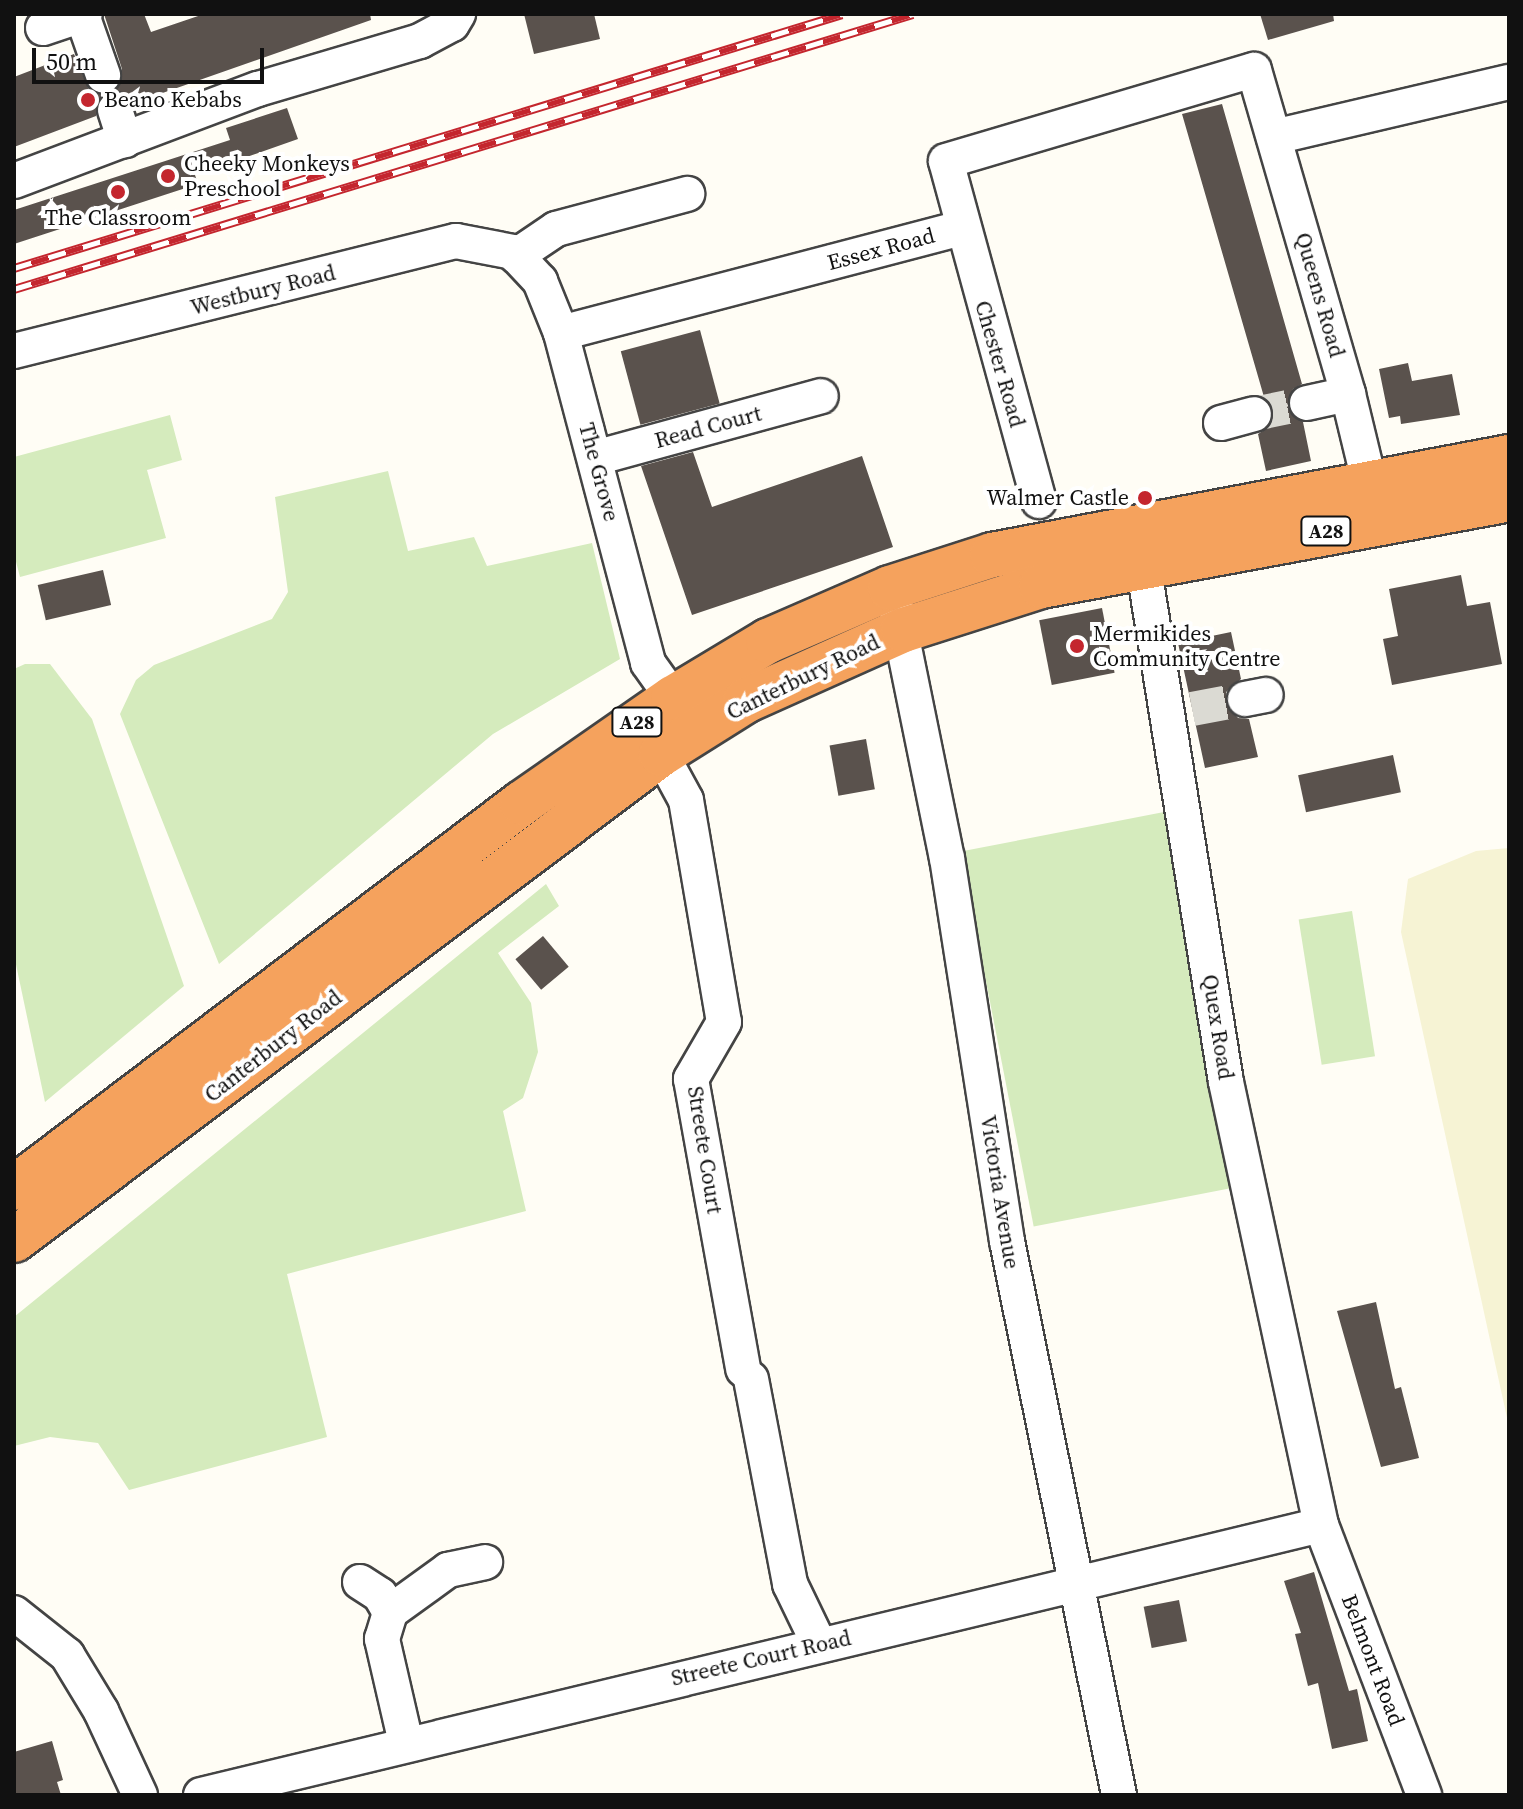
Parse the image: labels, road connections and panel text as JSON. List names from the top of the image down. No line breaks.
{"streets":{"highway":["A28","Canterbury Road"],"street":["Essex Road","Westbury Road","Queens Road","Chester Road","Read Court","The Grove","Quex Road","Streete Court","Victoria Avenue","Streete Court Road","Belmont Road"]},"crossings":[["Essex Road","Queens Road"],["Essex Road","Chester Road"],["Essex Road","The Grove"],["Westbury Road","The Grove"],["Queens Road","Canterbury Road"],["Read Court","The Grove"],["The Grove","Canterbury Road"],["Canterbury Road","Quex Road"],["Canterbury Road","Streete Court"],["Canterbury Road","Victoria Avenue"],["Quex Road","Streete Court Road"],["Quex Road","Belmont Road"],["Streete Court","Streete Court Road"],["Victoria Avenue","Streete Court Road"],["Streete Court Road","Belmont Road"]],"places":["Beano Kebabs","Cheeky Monkeys Preschool","The Classroom","Walmer Castle","Mermikides Community Centre"],"scale_bar":"50 m"}
